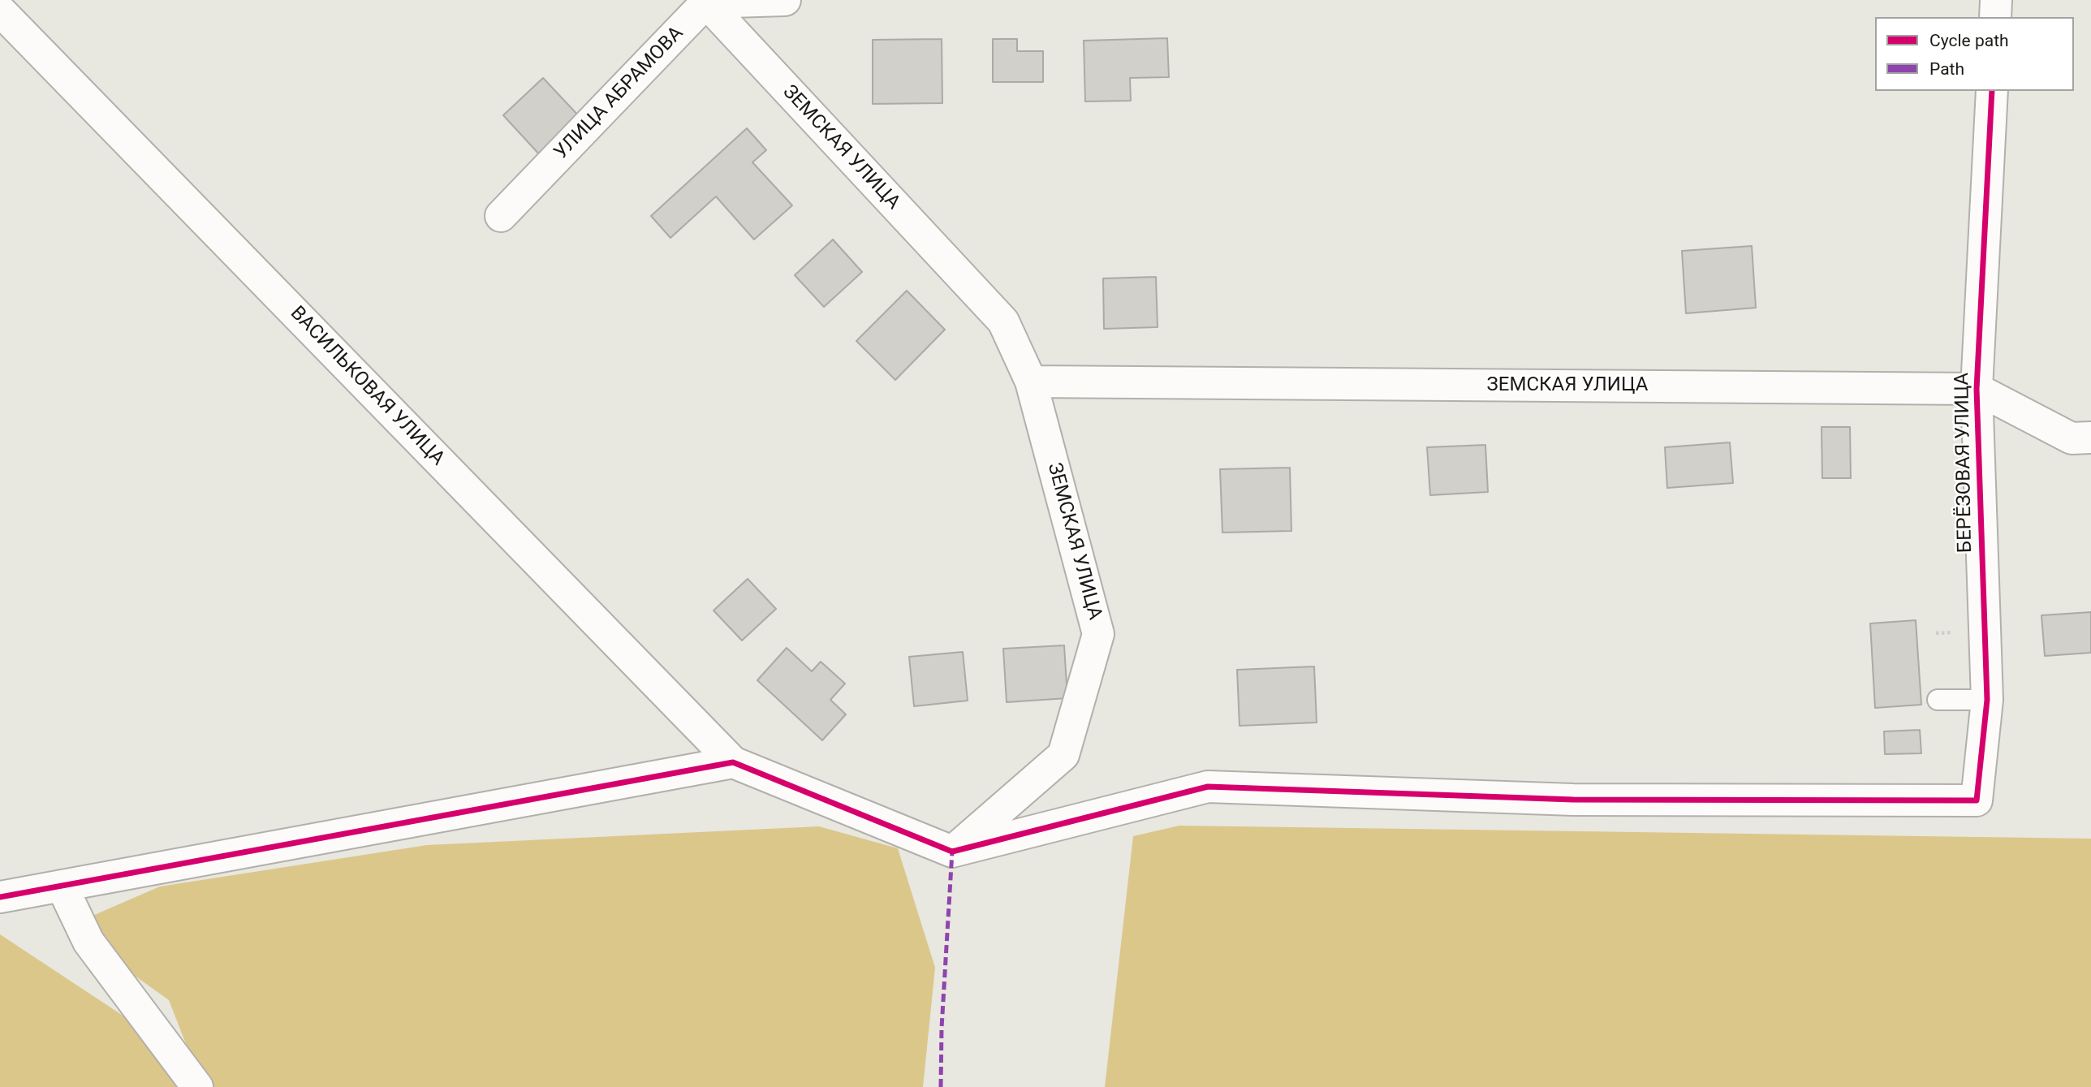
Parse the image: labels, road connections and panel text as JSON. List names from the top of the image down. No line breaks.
{"streets":{"street":["УЛИЦА АБРАМОВА","ЗЕМСКАЯ УЛИЦА","ВАСИЛЬКОВАЯ УЛИЦА","БЕРЁЗОВАЯ УЛИЦА"]},"crossings":[["УЛИЦА АБРАМОВА","ЗЕМСКАЯ УЛИЦА"],["ЗЕМСКАЯ УЛИЦА","БЕРЁЗОВАЯ УЛИЦА"]],"legend":["Cycle path","Path"]}
